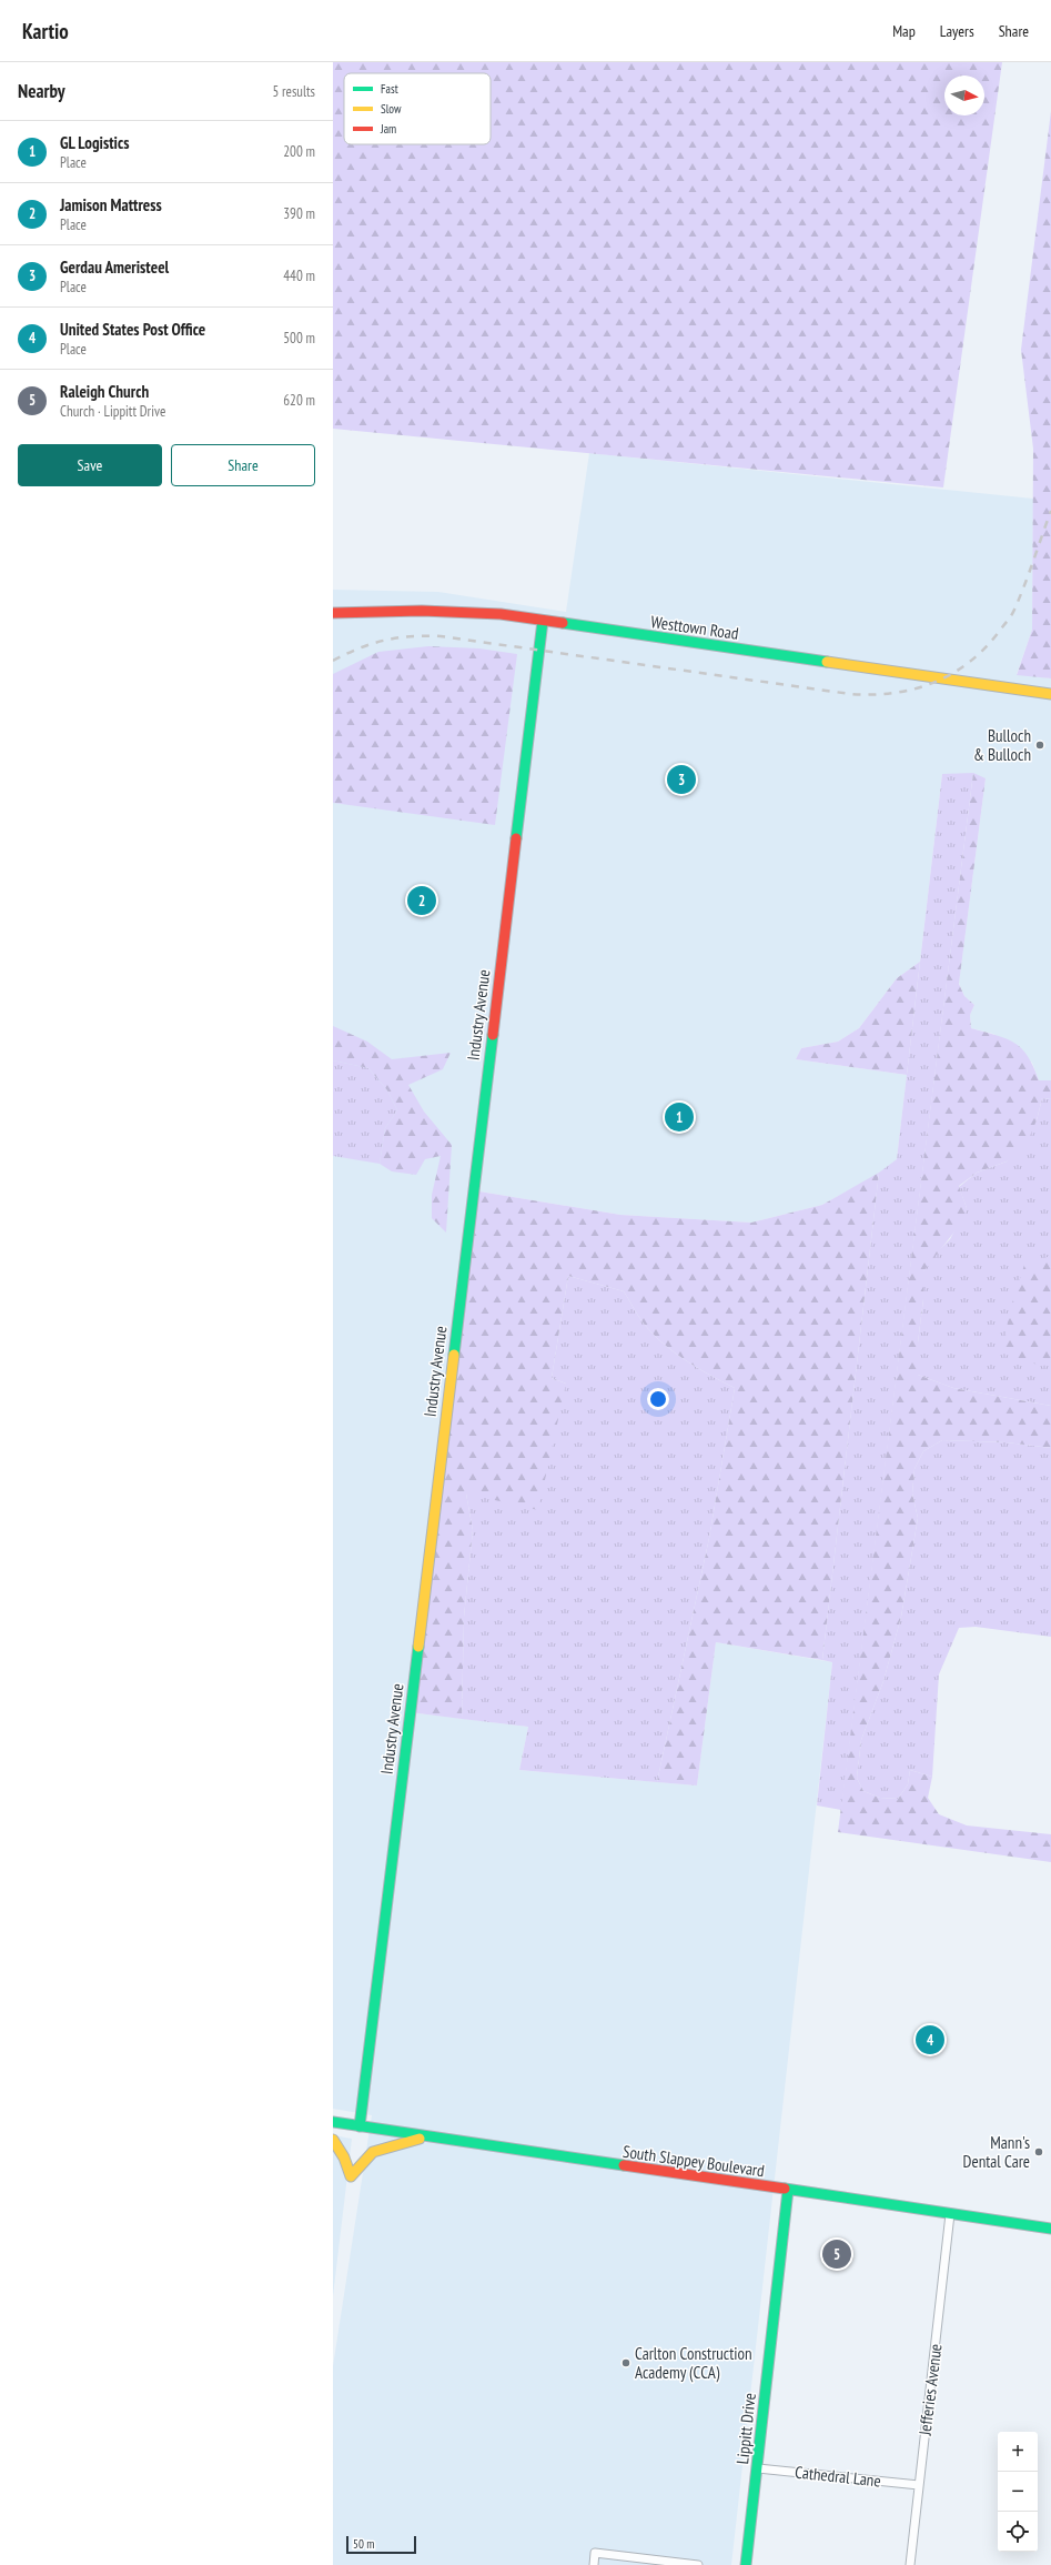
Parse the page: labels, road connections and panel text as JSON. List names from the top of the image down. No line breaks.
{"streets":{"street":["Westtown Road","Industry Avenue","South Slappey Boulevard","Jefferies Avenue","Lippitt Drive","Cathedral Lane"]},"crossings":[["Westtown Road","Industry Avenue"],["Industry Avenue","South Slappey Boulevard"],["South Slappey Boulevard","Jefferies Avenue"],["South Slappey Boulevard","Lippitt Drive"],["Jefferies Avenue","Cathedral Lane"],["Lippitt Drive","Cathedral Lane"]],"places":["Bulloch & Bulloch","Mann's Dental Care","Carlton Construction Academy (CCA)"],"legend":["Fast","Slow","Jam"],"scale_bar":"50 m","north":"right","page":{"header":"Kartio","nav":["Map","Layers","Share"],"heading":["Nearby","5 results"],"list":[{"mark":"1","name":"GL Logistics","note":"Place","value":"200 m"},{"mark":"2","name":"Jamison Mattress","note":"Place","value":"390 m"},{"mark":"3","name":"Gerdau Ameristeel","note":"Place","value":"440 m"},{"mark":"4","name":"United States Post Office","note":"Place","value":"500 m"},{"mark":"5","name":"Raleigh Church","note":"Church · Lippitt Drive","value":"620 m"}],"buttons":["Save","Share"],"pins":["3","2","1","4","5"],"map_buttons":["+","−"],"scale":"50 m"}}
